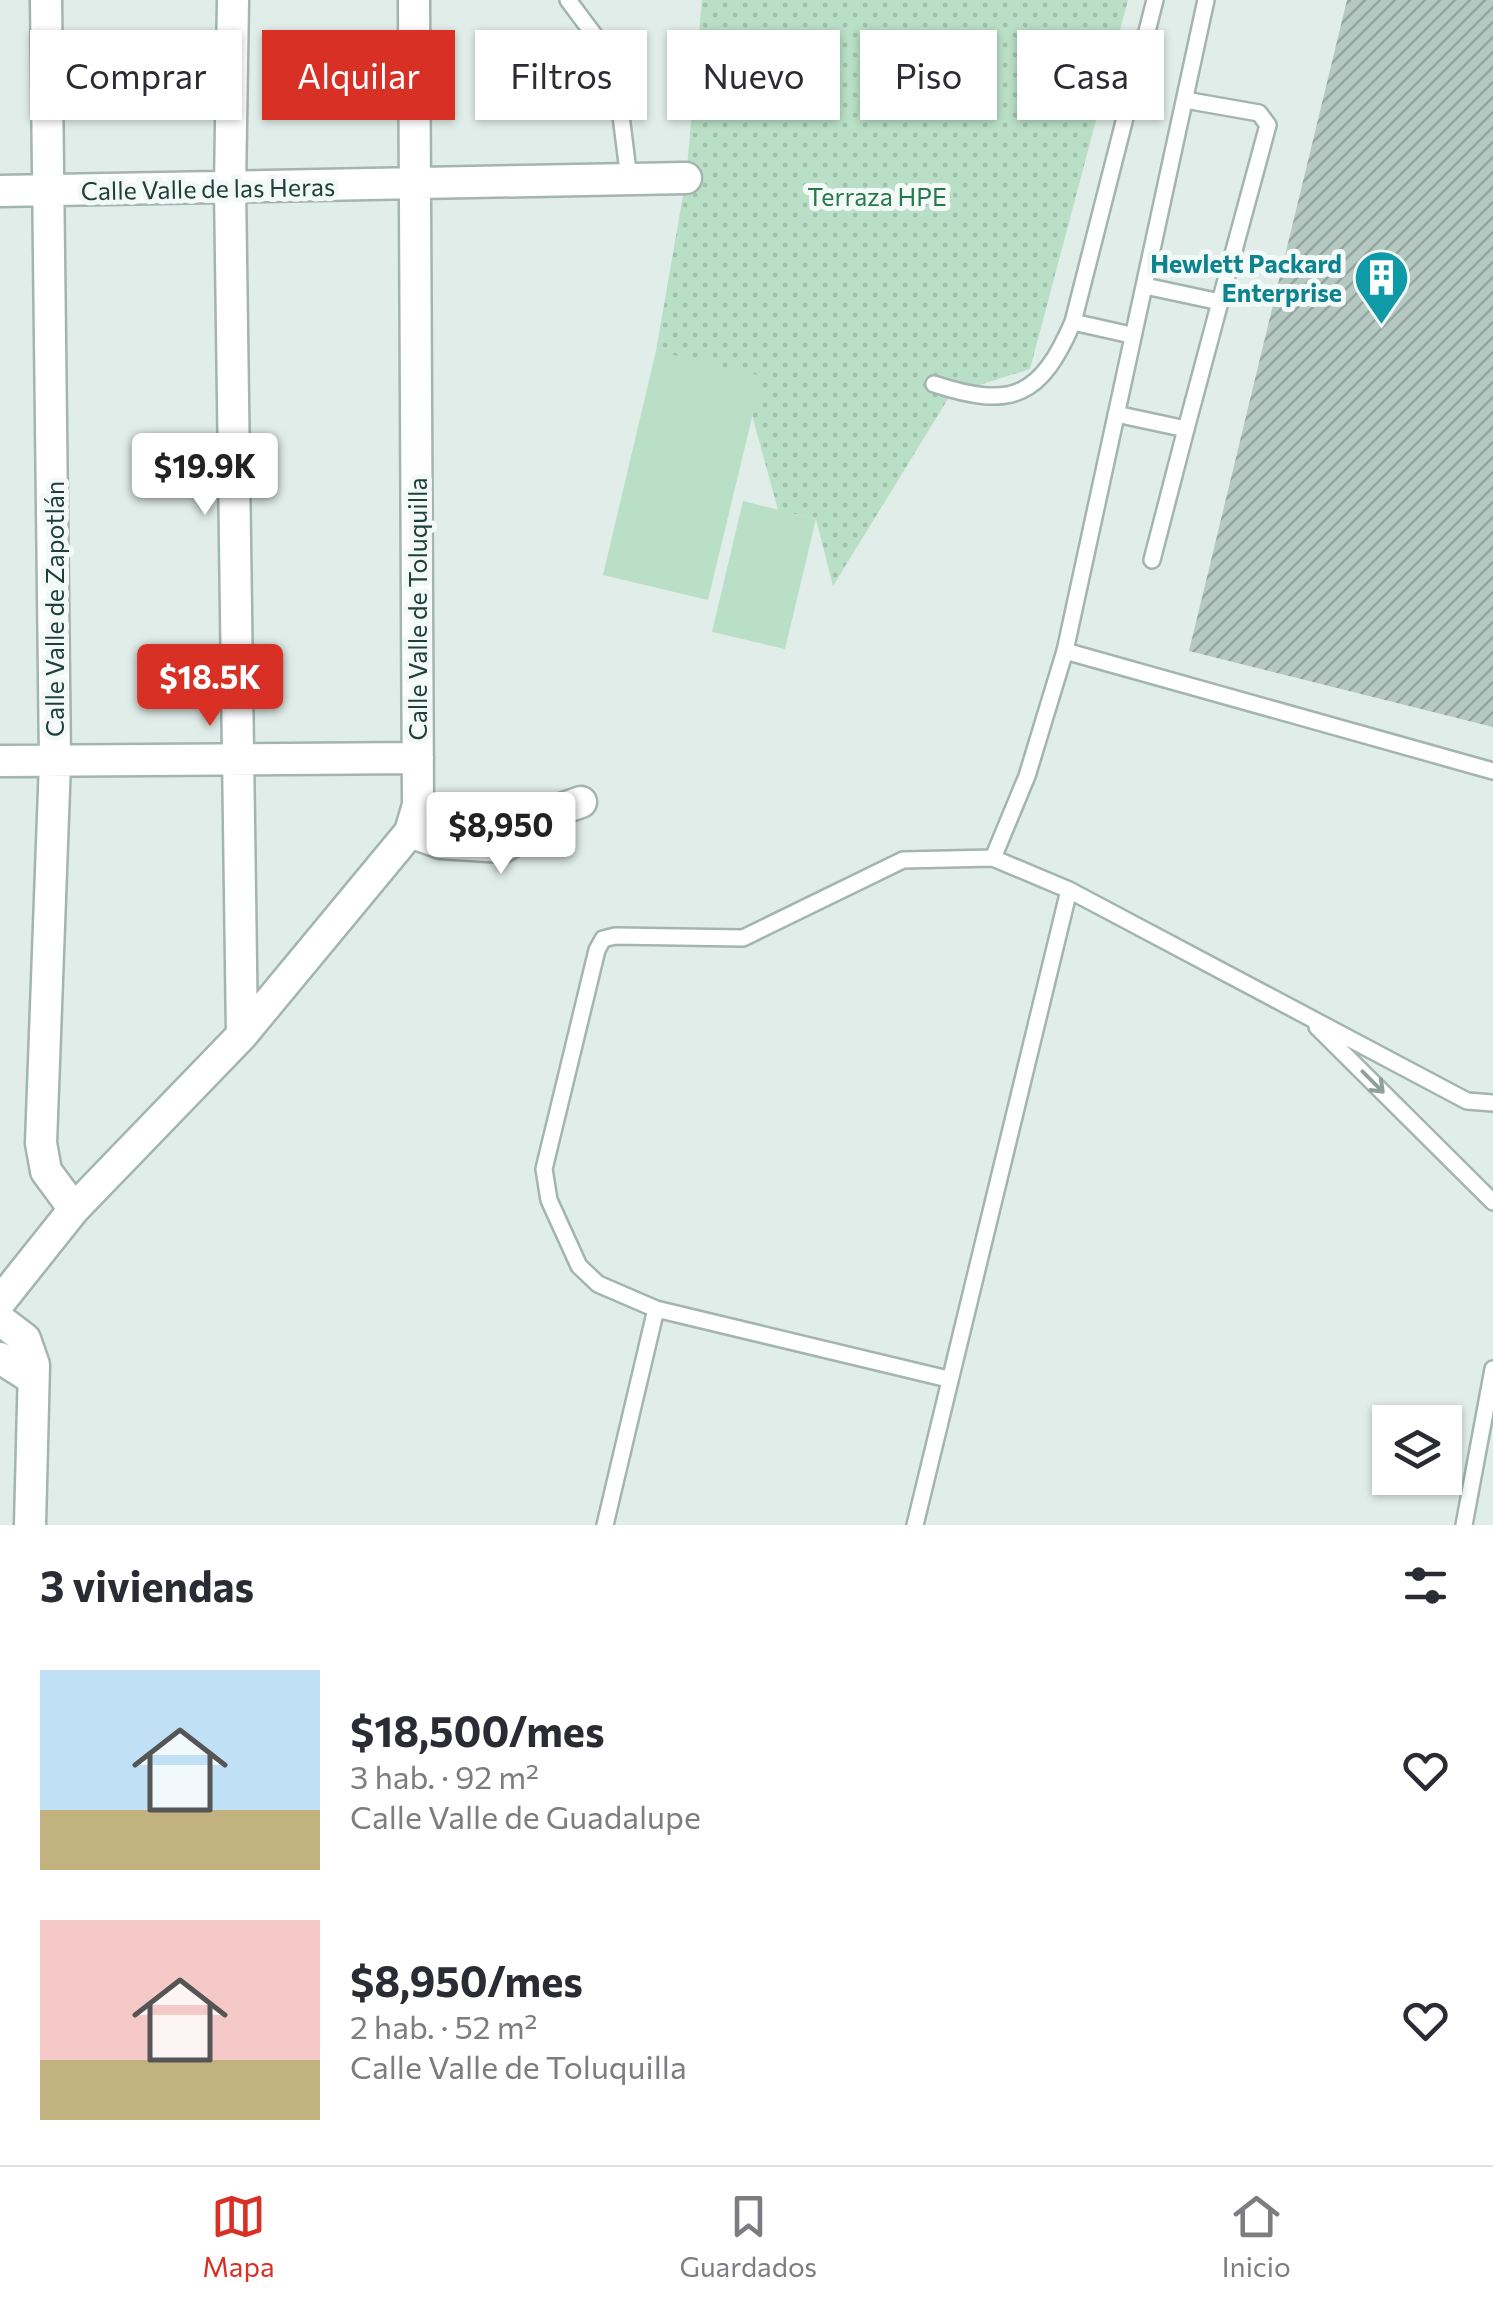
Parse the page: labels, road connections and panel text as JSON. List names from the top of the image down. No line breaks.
{"streets":{"street":["Calle Valle de las Heras","Calle Valle de Zapotlán","Calle Valle de Toluquilla"]},"crossings":[["Calle Valle de las Heras","Calle Valle de Zapotlán"],["Calle Valle de las Heras","Calle Valle de Toluquilla"]],"parks":["Terraza HPE"],"places":{"building":["Hewlett Packard Enterprise"]},"page":{"chip":["Comprar","Alquilar","Filtros","Nuevo","Piso","Casa"],"price":["$19.9K","$18.5K","$8,950"],"heading":"3 viviendas","list":[{"name":"$18,500/mes","note":"3 hab. · 92 m² · Calle Valle de Guadalupe"},{"name":"$8,950/mes","note":"2 hab. · 52 m² · Calle Valle de Toluquilla"}],"tabs":["Mapa","Guardados","Inicio"]}}
